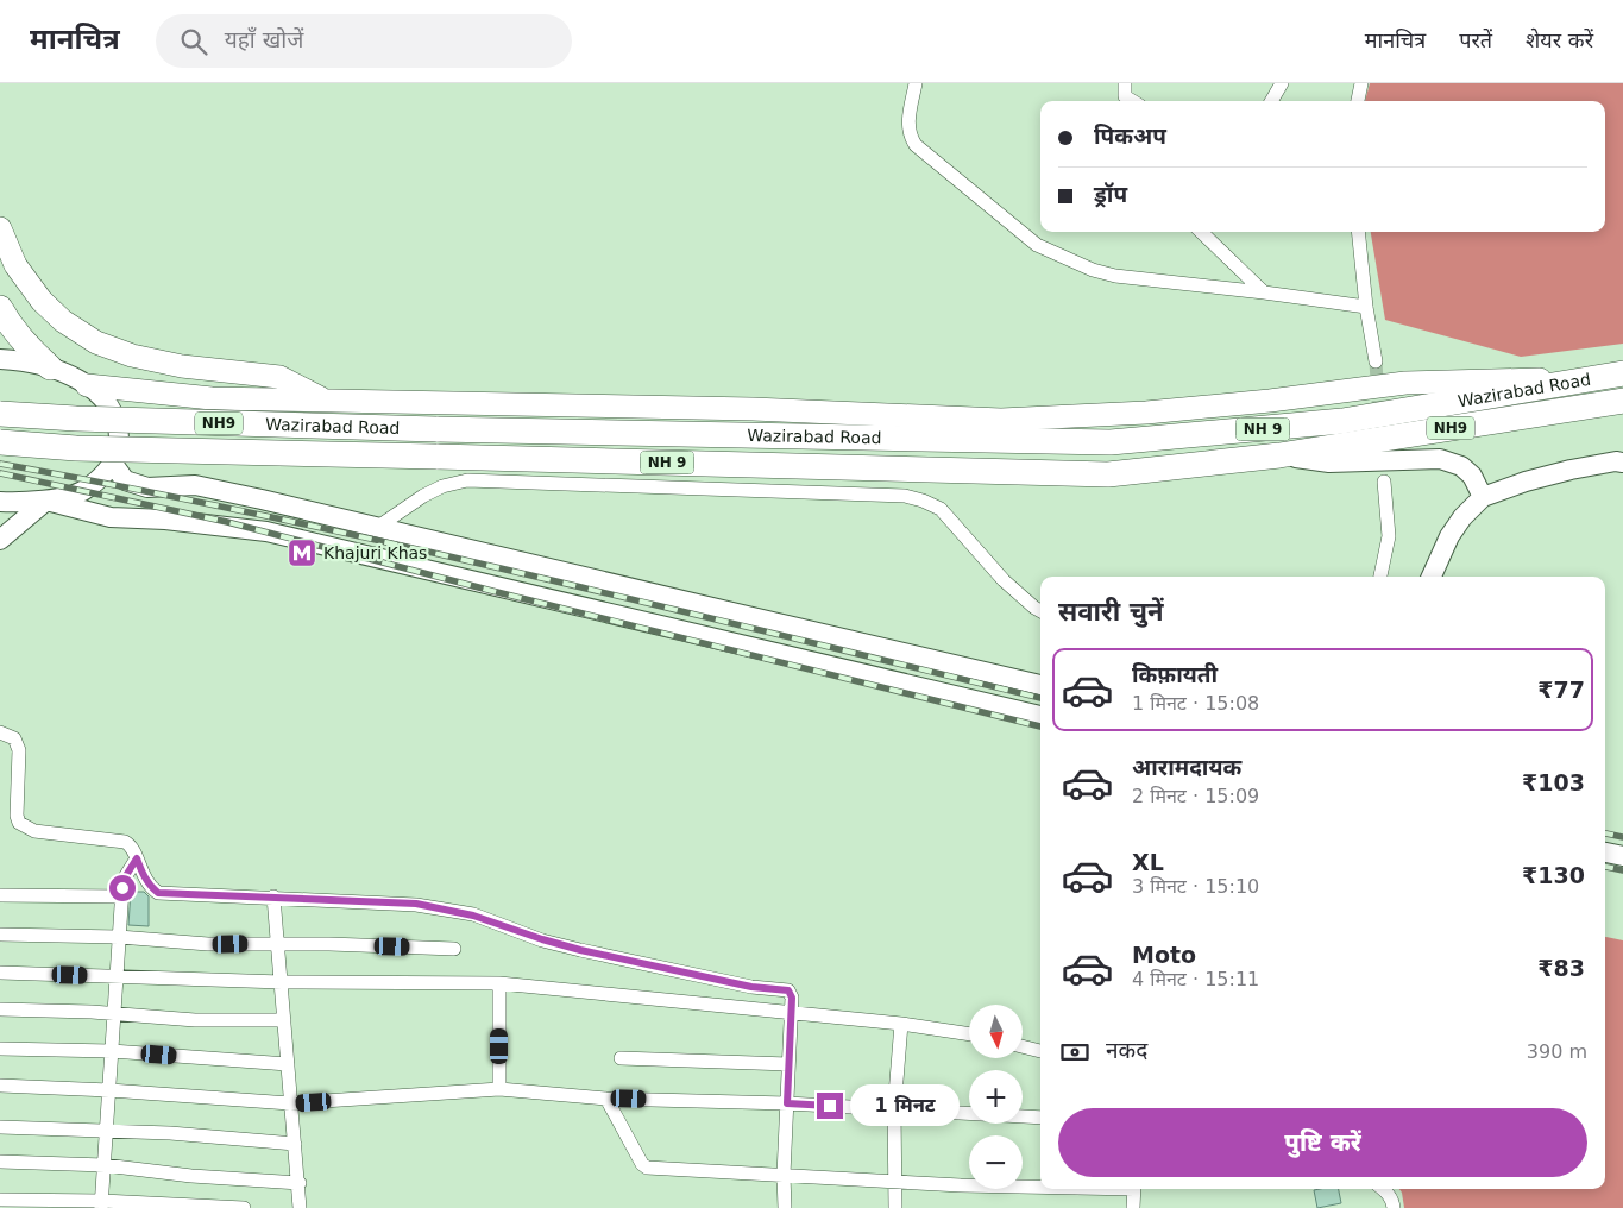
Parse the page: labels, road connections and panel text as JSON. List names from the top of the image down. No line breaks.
{"streets":{"highway":["Wazirabad Road","NH9","NH 9"]},"crossings":[["Wazirabad Road","NH9"]],"places":{"metro station":["Khajuri Khas"]},"north":"bottom","page":{"header":"मानचित्र","search":"यहाँ खोजें","nav":["मानचित्र","परतें","शेयर करें"],"banner":["पिकअप","ड्रॉप"],"heading":"सवारी चुनें","list":[{"name":"किफ़ायती","note":"1 मिनट · 15:08","value":"₹77"},{"name":"आरामदायक","note":"2 मिनट · 15:09","value":"₹103"},{"name":"XL","note":"3 मिनट · 15:10","value":"₹130"},{"name":"Moto","note":"4 मिनट · 15:11","value":"₹83"}],"map_buttons":["+","−"],"pay":["नकद","390 m"],"bubble":"1 मिनट","buttons":"पुष्टि करें"}}
